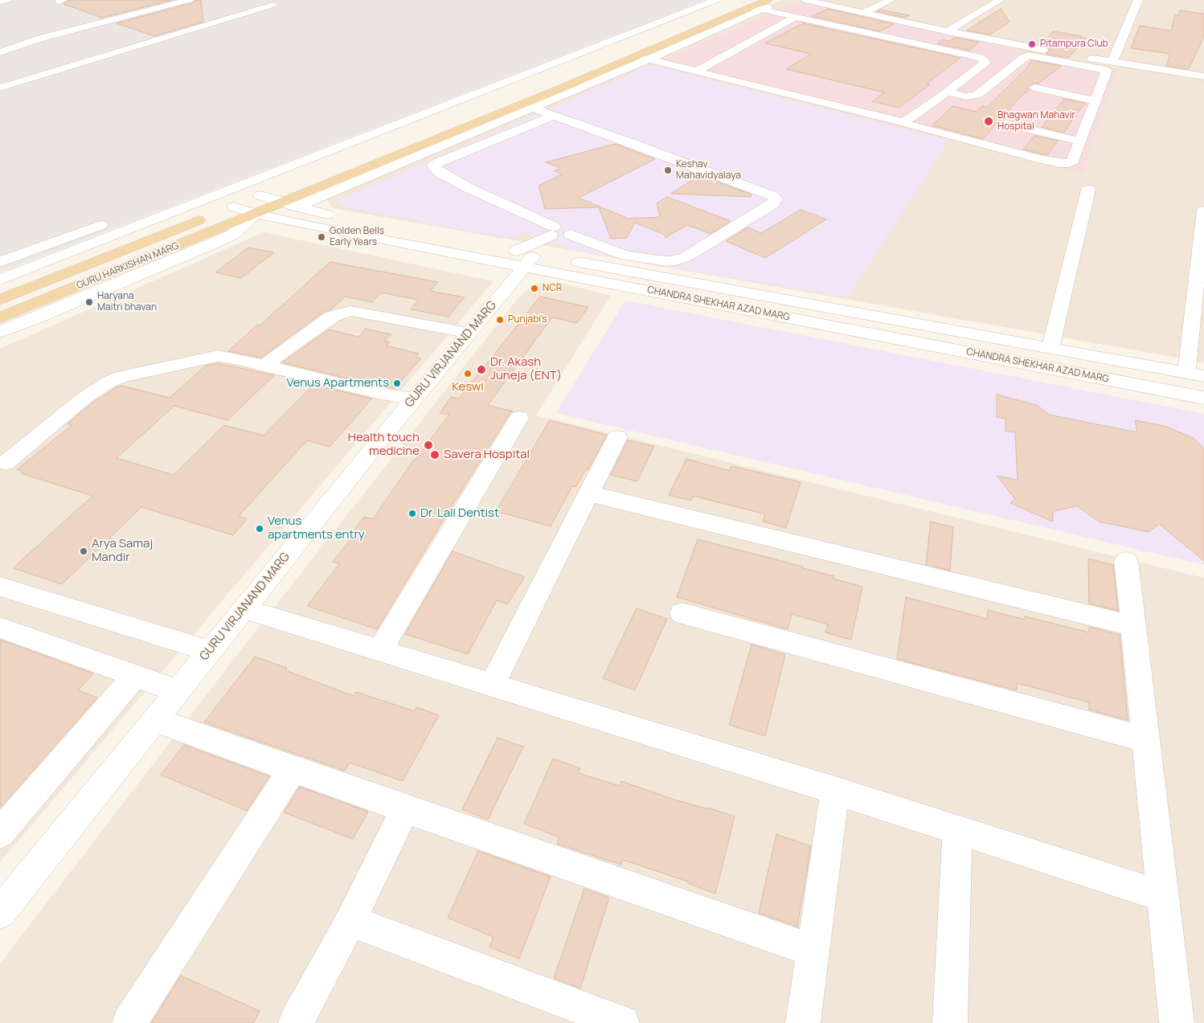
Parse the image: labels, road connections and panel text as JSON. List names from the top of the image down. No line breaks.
{"streets":{"main road":["GURU HARKISHAN MARG"],"street":["CHANDRA SHEKHAR AZAD MARG","GURU VIRJANAND MARG"]},"crossings":[["GURU HARKISHAN MARG","CHANDRA SHEKHAR AZAD MARG"],["CHANDRA SHEKHAR AZAD MARG","GURU VIRJANAND MARG"]],"places":["Pitampura Club","Bhagwan Mahavir Hospital","Keshav Mahavidyalaya","Golden Bells Early Years","NCR","Haryana Maitri bhavan","Punjabi's","Dr. Akash Juneja (ENT)","Keswi","Venus Apartments","Health touch medicine","Savera Hospital","Dr. Lall Dentist","Venus apartments entry","Arya Samaj Mandir"]}
